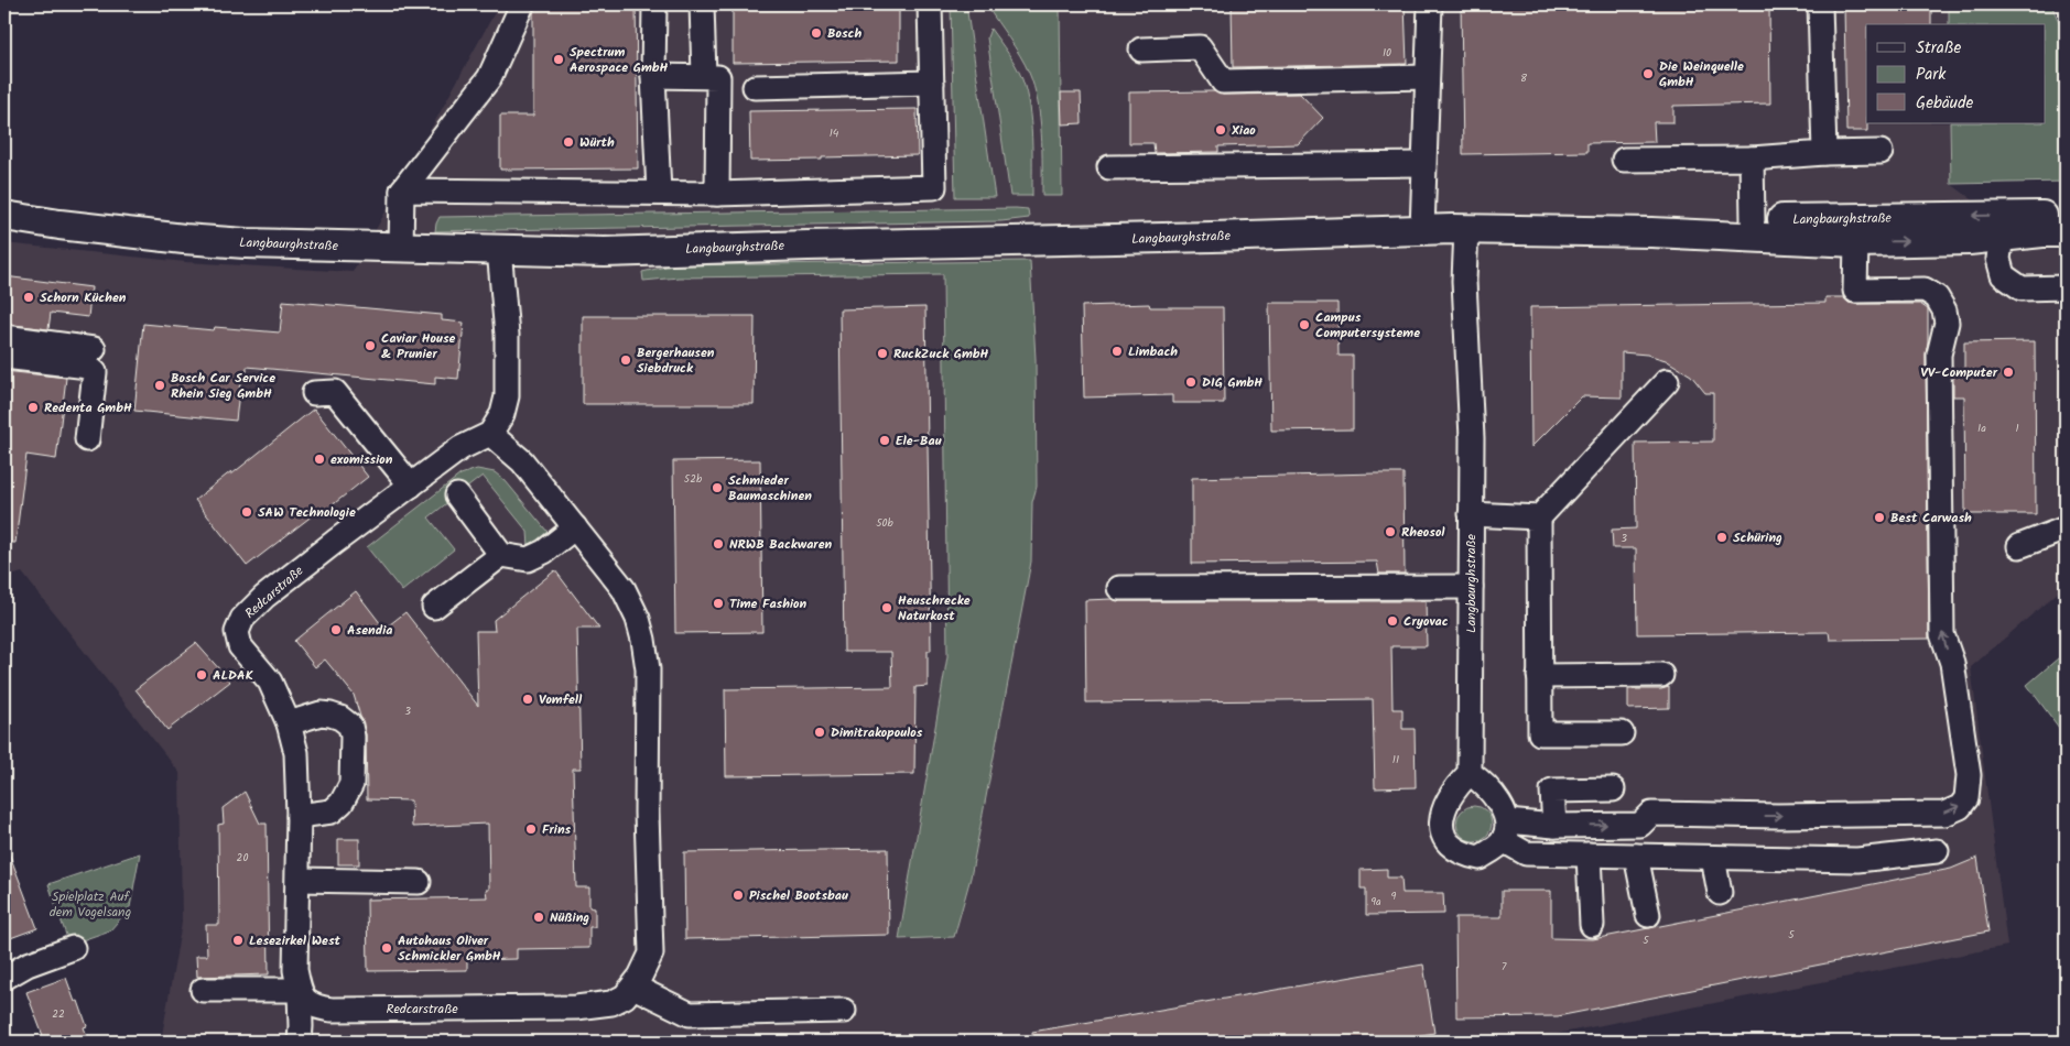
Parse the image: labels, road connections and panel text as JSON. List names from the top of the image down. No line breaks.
{"streets":{"main road":["Langbaurghstraße"],"street":["Redcarstraße"]},"parks":["Spielplatz Auf dem Vogelsang"],"places":["Bosch","Spectrum Aerospace GmbH","Die Weinquelle GmbH","Xiao","Würth","Schorn Küchen","Campus Computersysteme","Caviar House & Prunier","Limbach","RuckZuck GmbH","Bergerhausen Siebdruck","VV-Computer","DIG GmbH","Bosch Car Service Rhein Sieg GmbH","Redenta GmbH","Ele-Bau","exomission","Schmieder Baumaschinen","SAW Technologie","Best Carwash","Rheosol","Schüring","NRWB Backwaren","Time Fashion","Heuschrecke Naturkost","Cryovac","Asendia","ALDAK","Vomfell","Dimitrakopoulos","Frins","Pischel Bootsbau","Nüßing","Lesezirkel West","Autohaus Oliver Schmickler GmbH"],"house_numbers":["10","8","14","1a","1","52b","50b","3","3","11","20","9","9a","5","5","7","22"],"legend":["Straße","Park","Gebäude"]}
